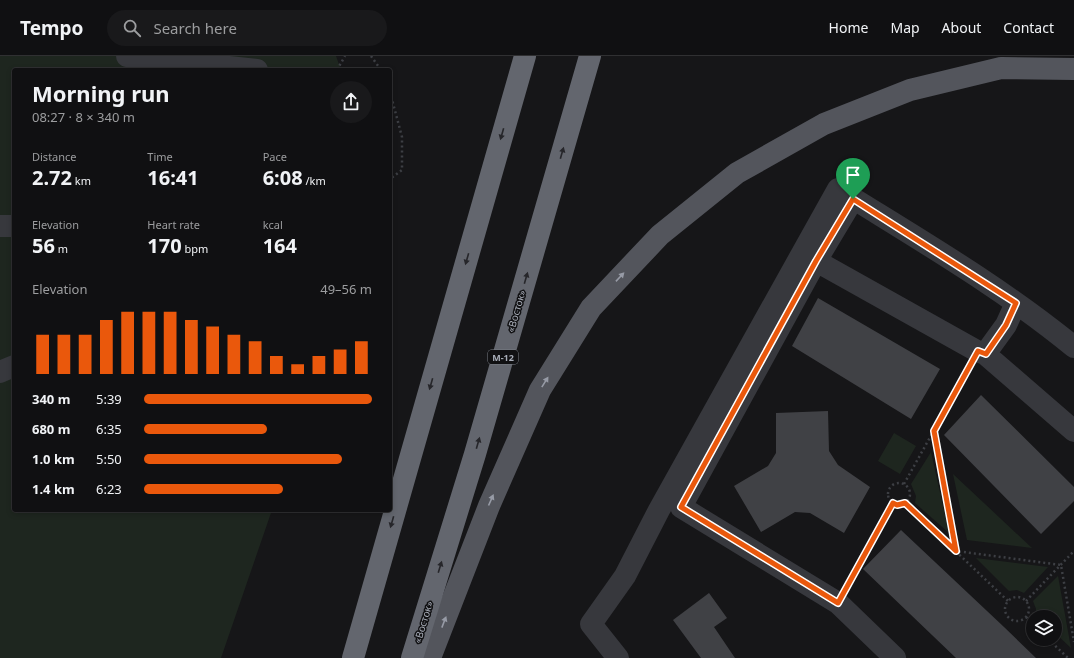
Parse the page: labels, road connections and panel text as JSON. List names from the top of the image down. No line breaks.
{"streets":{"highway":["«Восток»","М-12"]},"page":{"header":"Tempo","search":"Search here","nav":["Home","Map","About","Contact"],"heading":["Morning run","08:27 · 8 × 340 m"],"stats":[["Distance","2.72 km"],["Time","16:41"],["Pace","6:08 /km"],["Elevation","56 m"],["Heart rate","170 bpm"],["kcal","164"]],"chart":["Elevation","49–56 m"],"list":[{"name":"340 m","note":"5:39"},{"name":"680 m","note":"6:35"},{"name":"1.0 km","note":"5:50"},{"name":"1.4 km","note":"6:23"}]}}
